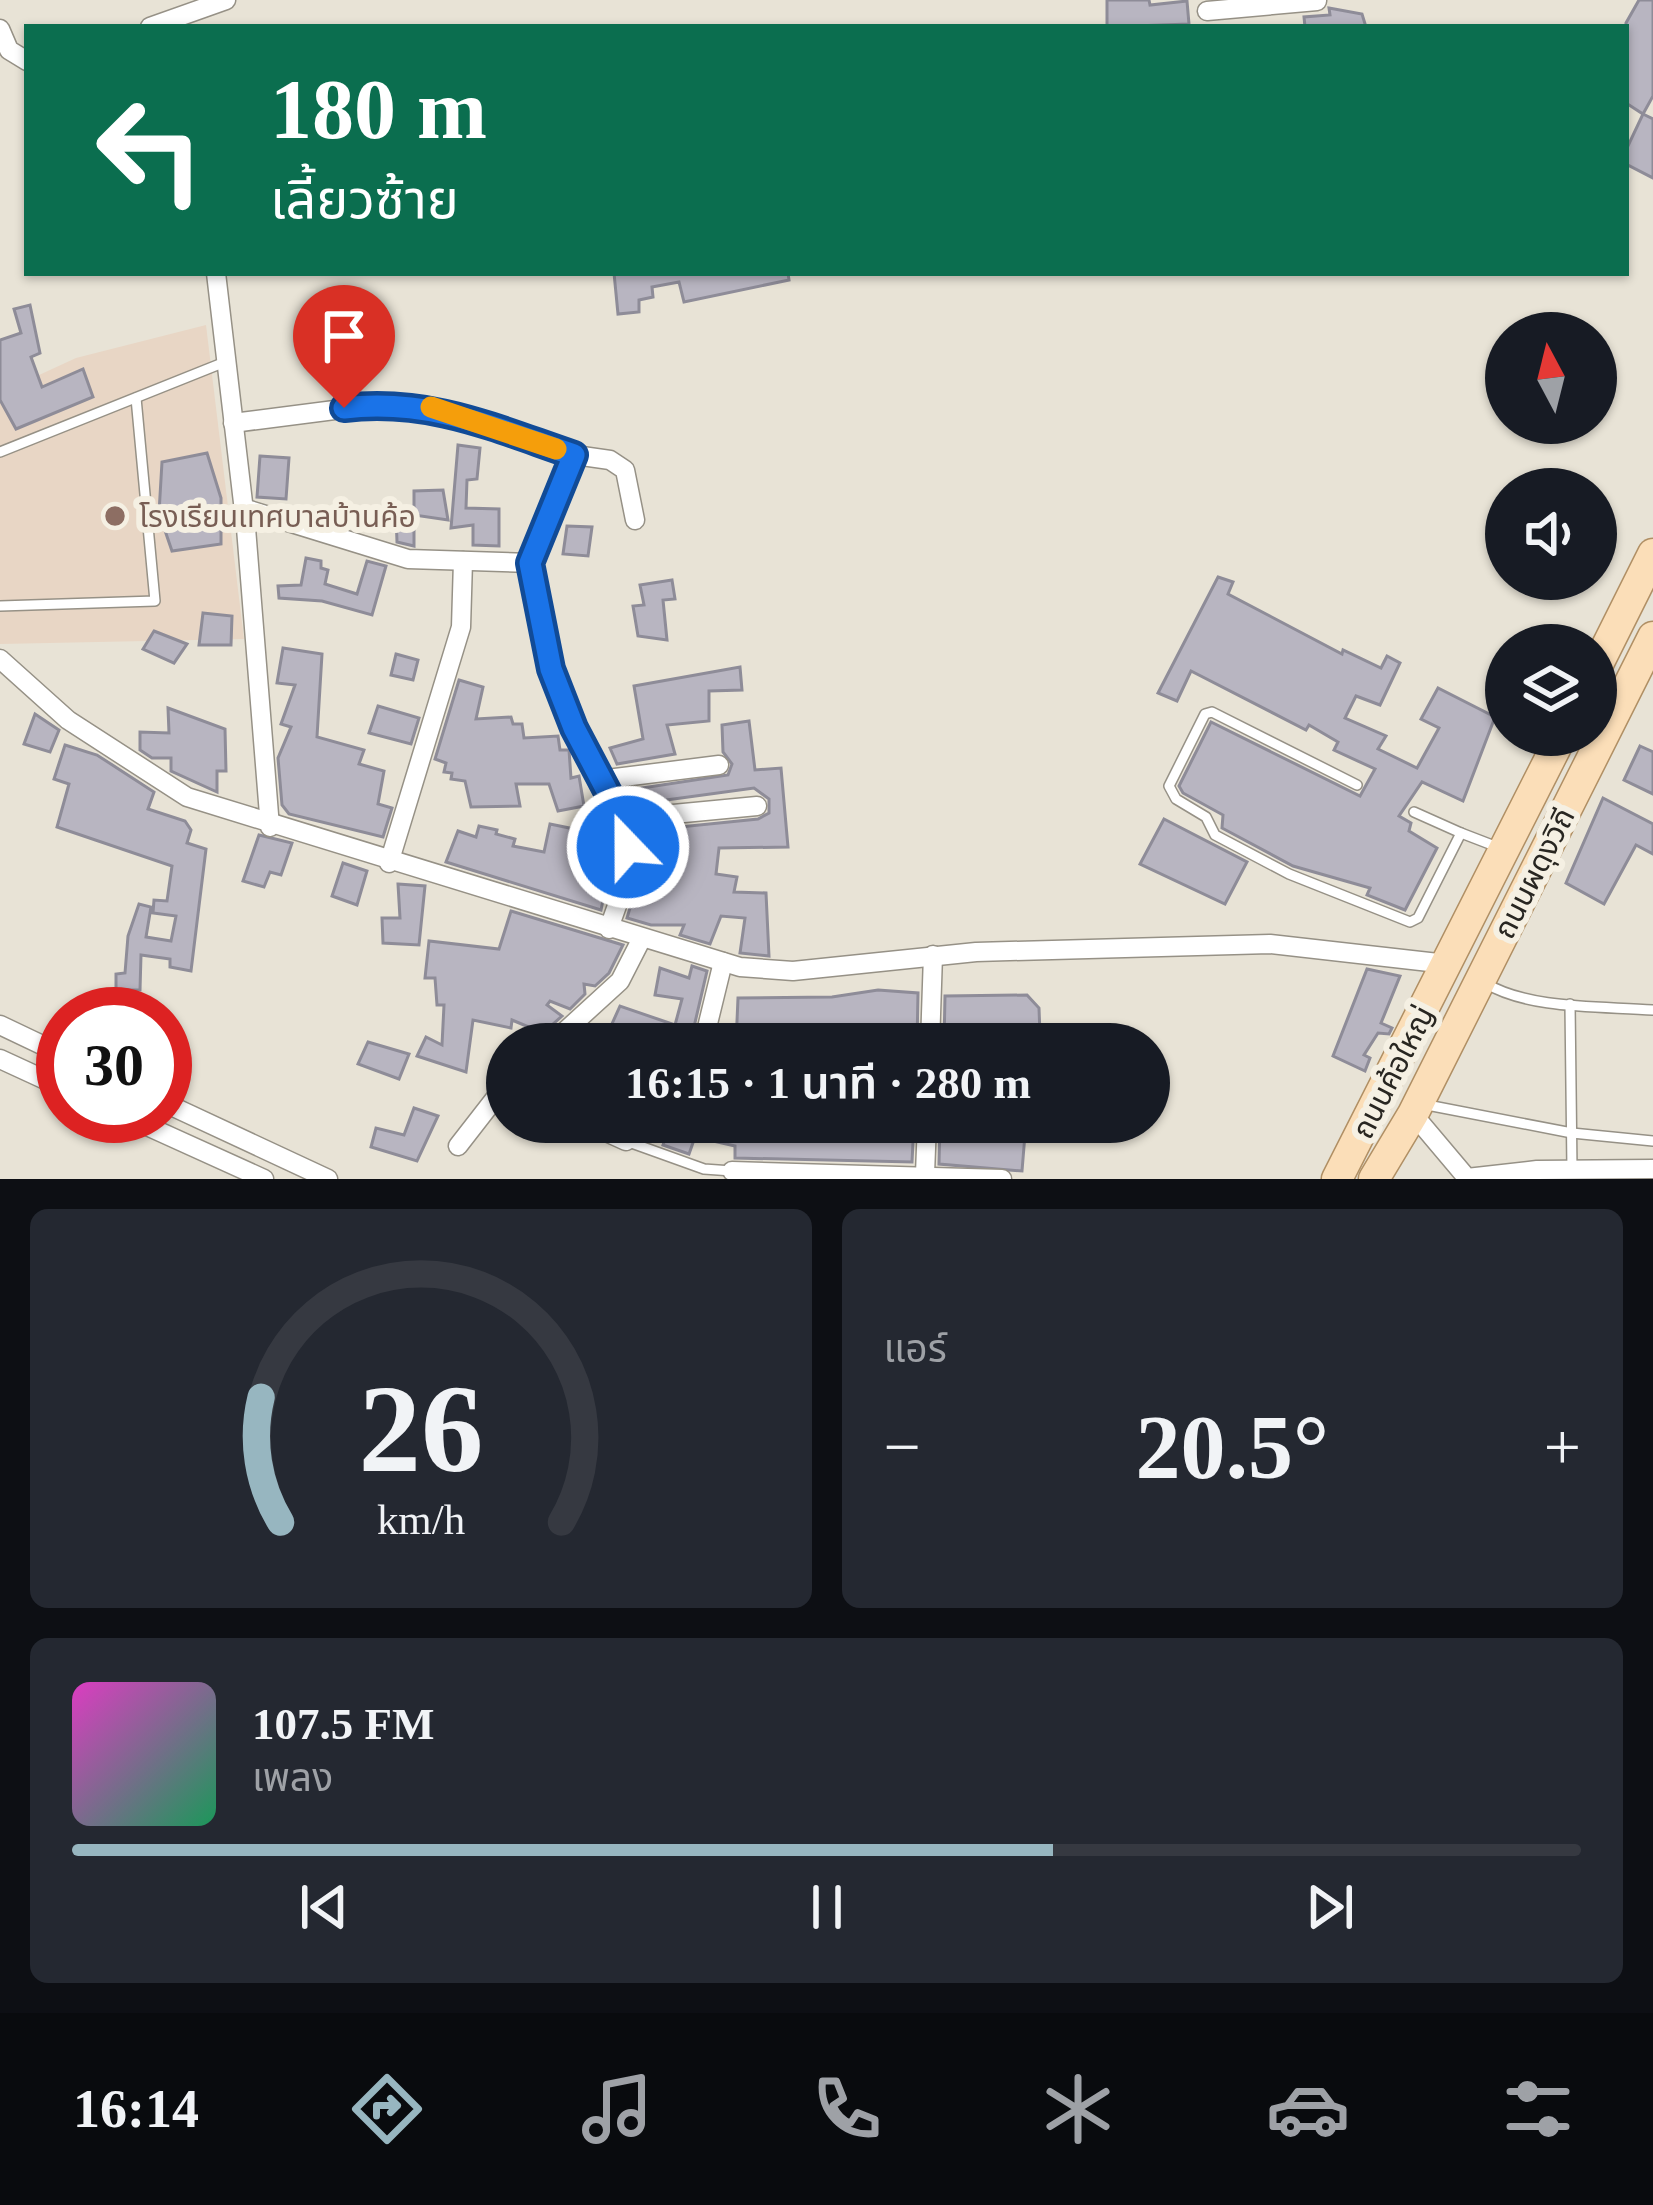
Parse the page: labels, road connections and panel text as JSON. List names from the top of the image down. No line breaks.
{"streets":{"main road":["ถนนผดุงวิถี","ถนนค้อใหญ่"]},"crossings":[["ถนนผดุงวิถี","ถนนค้อใหญ่"]],"places":["โรงเรียนเทศบาลบ้านค้อ"],"north":"top","page":{"turn":["180 m","เลี้ยวซ้าย"],"limit":"30","trip":"16:15 · 1 นาที · 280 m","tile":"แอร์","heat":["−","20.5°","+"],"song":["107.5 FM","เพลง"],"tabs":"16:14","gauge":["26","km/h"]}}
